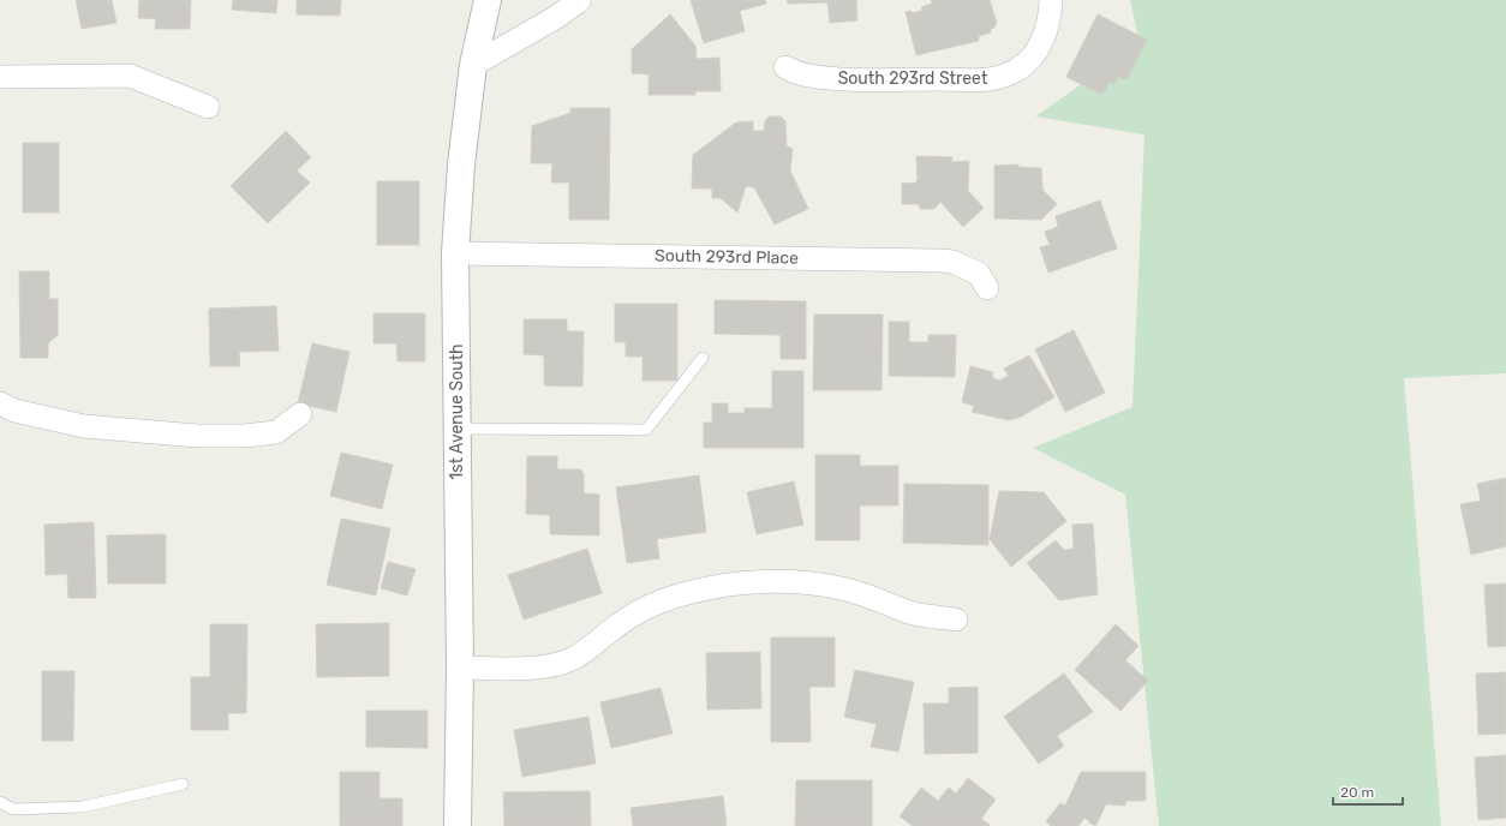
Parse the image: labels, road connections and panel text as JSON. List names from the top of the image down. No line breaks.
{"streets":{"street":["South 293rd Street","South 293rd Place","1st Avenue South"]},"crossings":[["South 293rd Place","1st Avenue South"]],"scale_bar":"20 m"}
